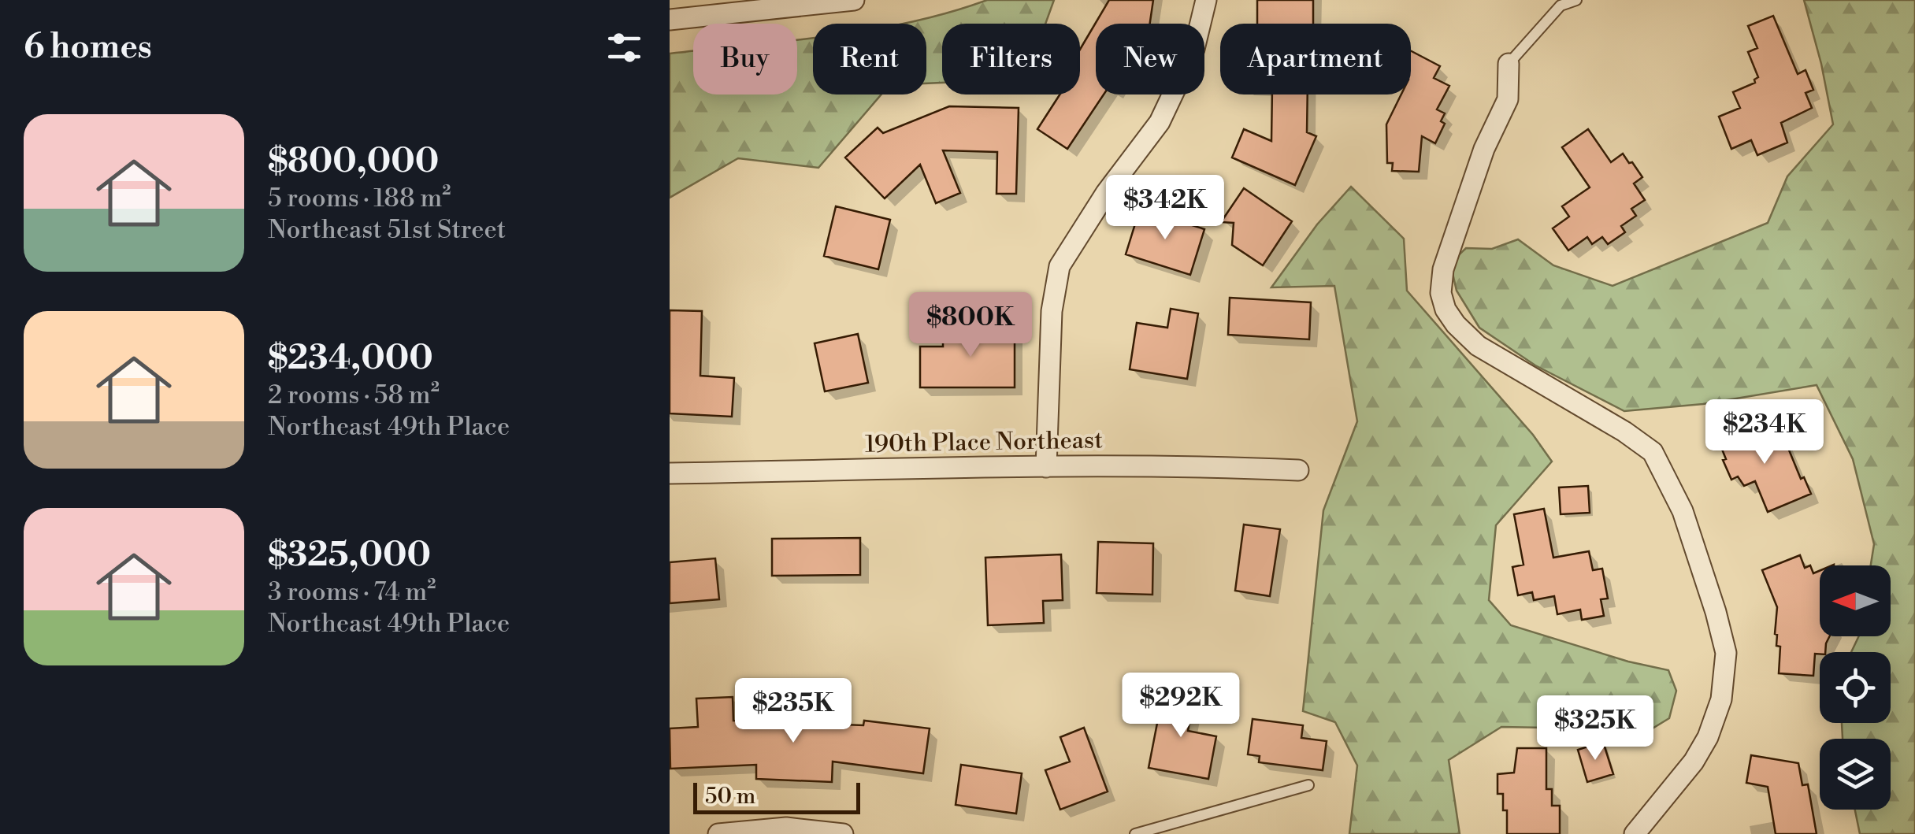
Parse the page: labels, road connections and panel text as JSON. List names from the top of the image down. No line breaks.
{"streets":{"street":["190th Place Northeast"]},"scale_bar":"50 m","north":"left","page":{"heading":"6 homes","chip":["Buy","Rent","Filters","New","Apartment"],"list":[{"name":"$800,000","note":"5 rooms · 188 m² · Northeast 51st Street"},{"name":"$234,000","note":"2 rooms · 58 m² · Northeast 49th Place"},{"name":"$325,000","note":"3 rooms · 74 m² · Northeast 49th Place"}],"price":["$342K","$800K","$234K","$292K","$235K","$325K"],"scale":"50 m"}}
